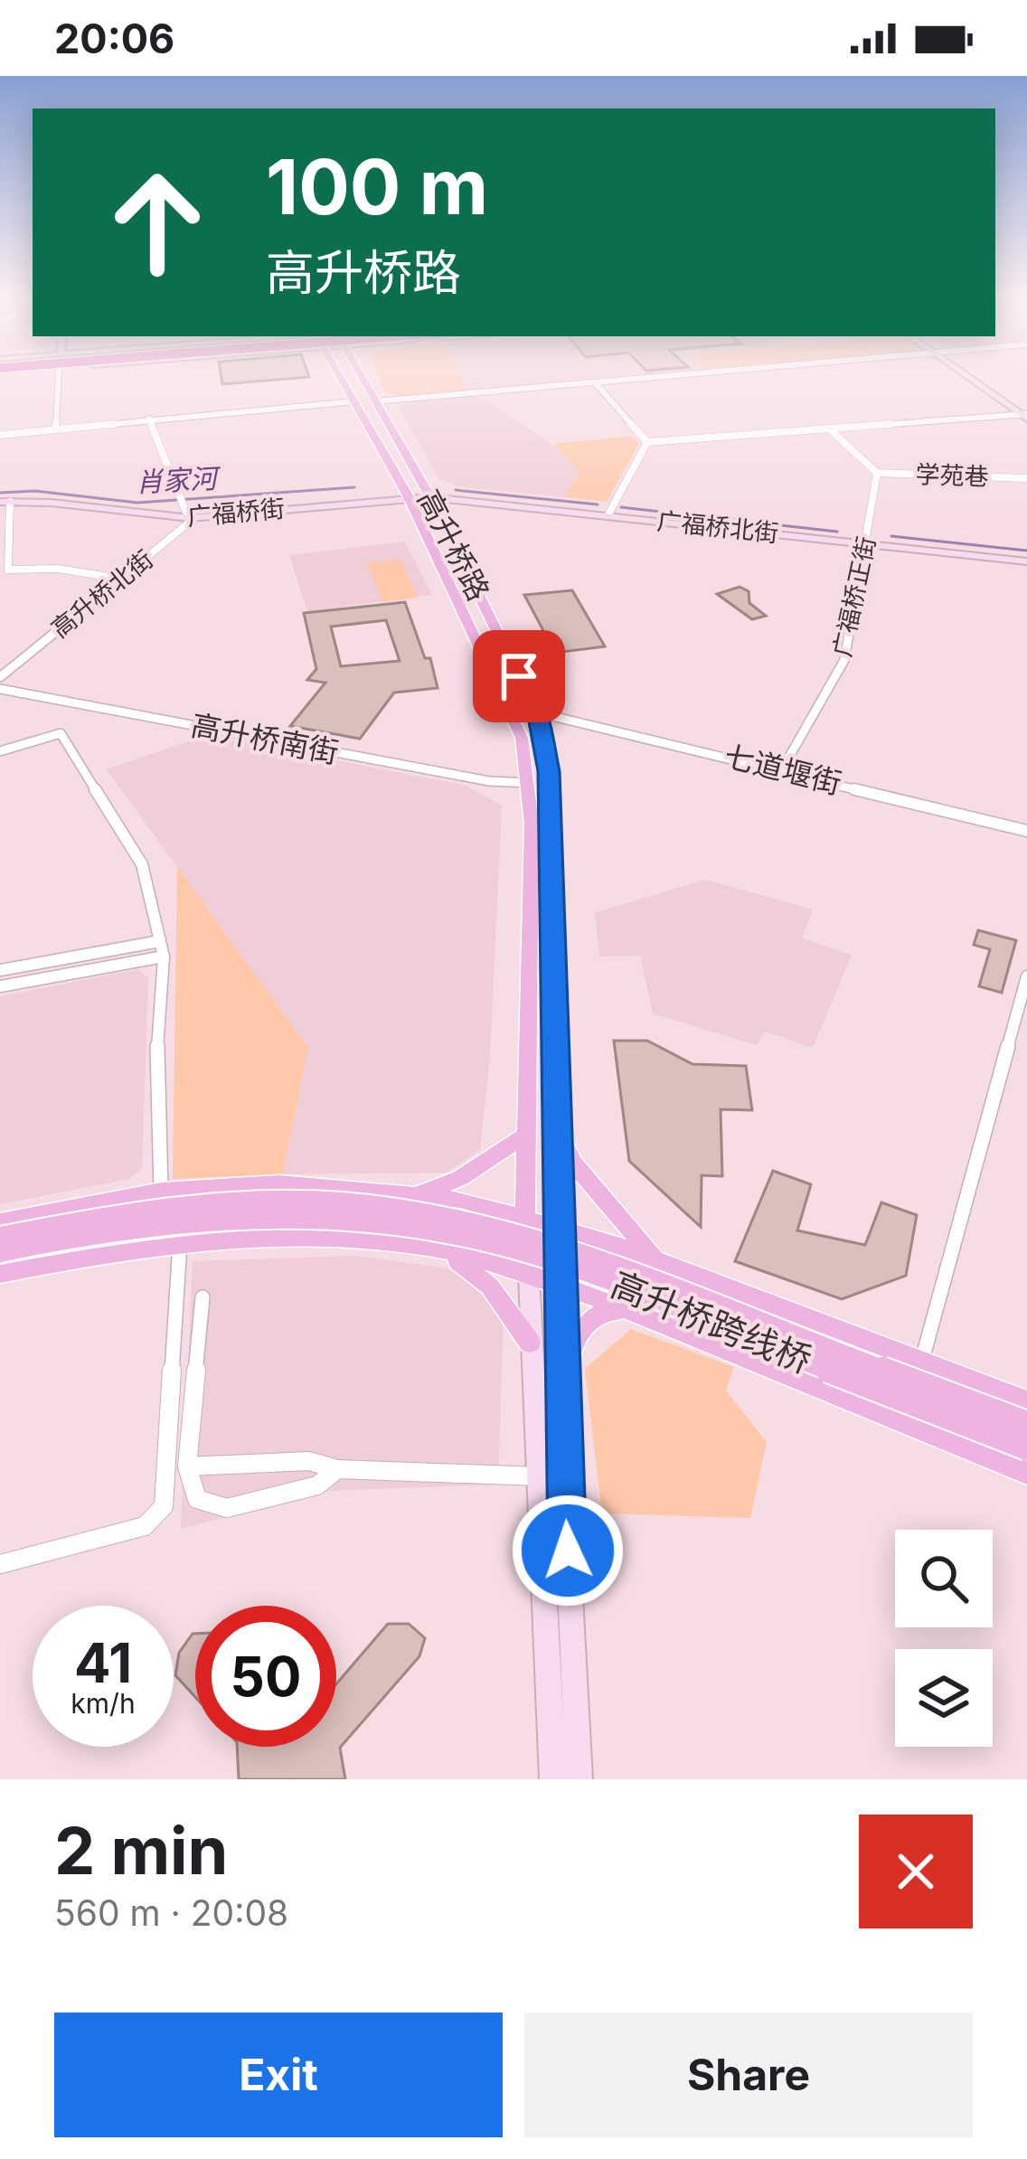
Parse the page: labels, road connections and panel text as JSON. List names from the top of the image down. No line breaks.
{"streets":{"main road":["广福桥街","广福桥北街","高升桥路","高升桥跨线桥"],"street":["学苑巷","高升桥北街","广福桥正街","高升桥南街","七道堰街"]},"crossings":[["学苑巷","广福桥正街"],["广福桥街","广福桥北街"],["广福桥街","高升桥路"],["广福桥街","高升桥北街"],["广福桥北街","高升桥路"],["广福桥北街","广福桥正街"],["高升桥路","高升桥南街"],["高升桥路","七道堰街"],["广福桥正街","七道堰街"]],"water":["肖家河"],"page":{"status":"20:06","turn":["100 m","高升桥路"],"speed":"41 km/h","limit":"50","heading":["2 min","560 m · 20:08"],"buttons":["Exit","Share"]}}
